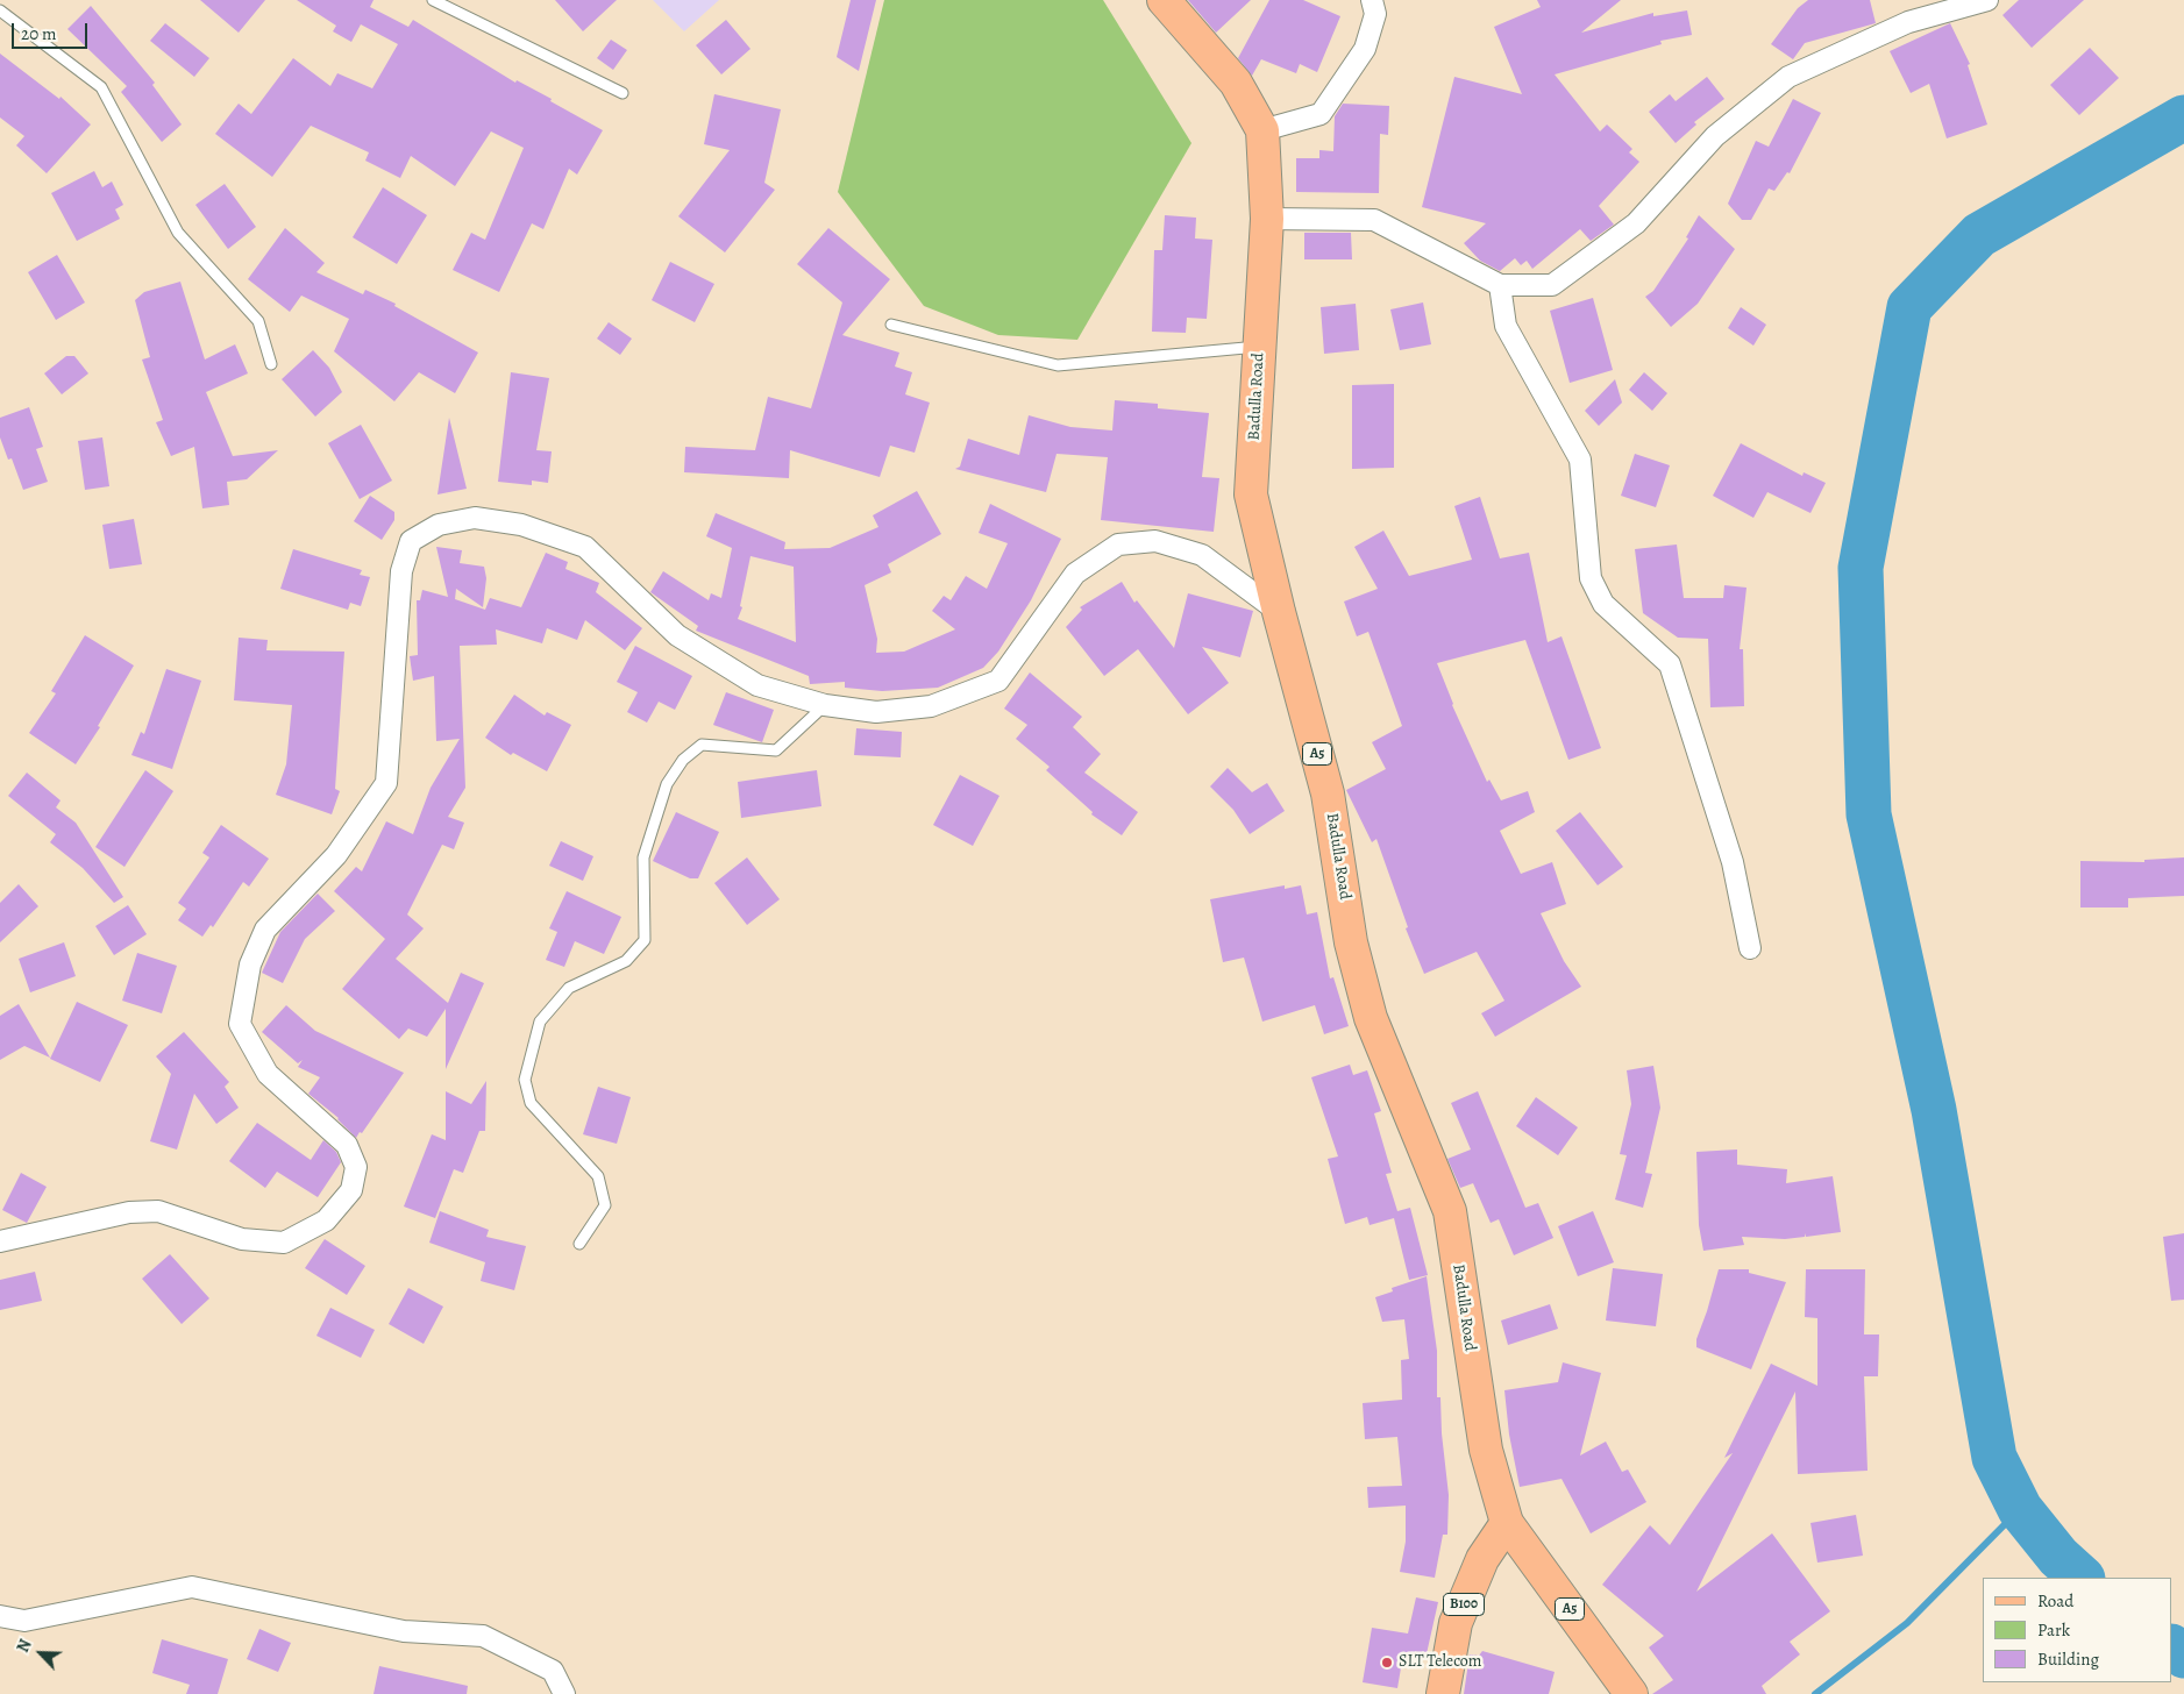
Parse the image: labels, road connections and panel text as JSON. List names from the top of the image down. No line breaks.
{"streets":{"main road":["Badulla Road","A5","B100"]},"crossings":[["Badulla Road","B100"]],"places":["SLT Telecom"],"legend":["Road","Park","Building"],"scale_bar":"20 m","north":"top left"}
